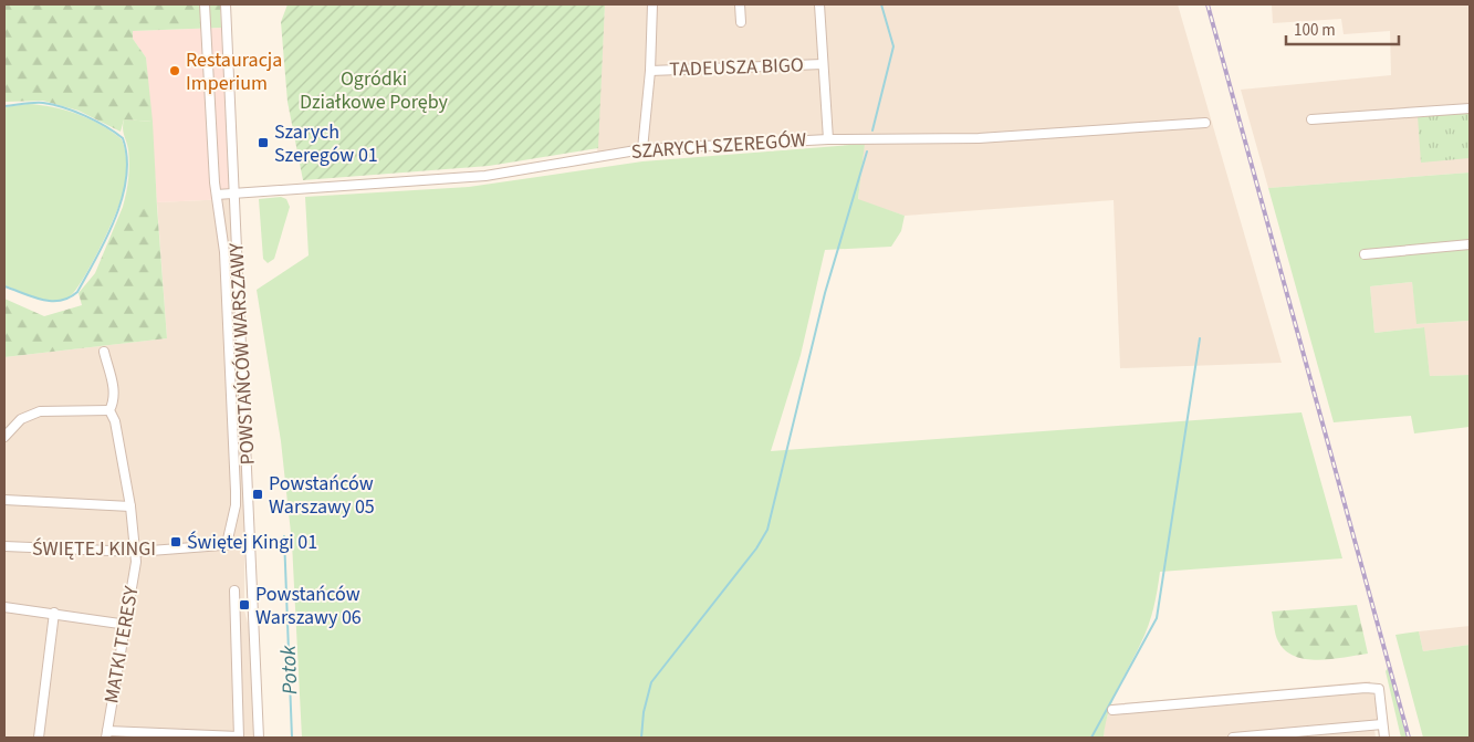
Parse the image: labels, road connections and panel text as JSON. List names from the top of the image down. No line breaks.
{"streets":{"street":["TADEUSZA BIGO","SZARYCH SZEREGÓW","POWSTAŃCÓW WARSZAWY","ŚWIĘTEJ KINGI","MATKI TERESY"]},"crossings":[["SZARYCH SZEREGÓW","POWSTAŃCÓW WARSZAWY"],["POWSTAŃCÓW WARSZAWY","ŚWIĘTEJ KINGI"],["ŚWIĘTEJ KINGI","MATKI TERESY"]],"water":["Potok"],"parks":["Ogródki Działkowe Poręby"],"places":{"other":["Restauracja Imperium"],"transit":["Szarych Szeregów 01","Powstańców Warszawy 05","Świętej Kingi 01","Powstańców Warszawy 06"]},"scale_bar":"100 m"}
